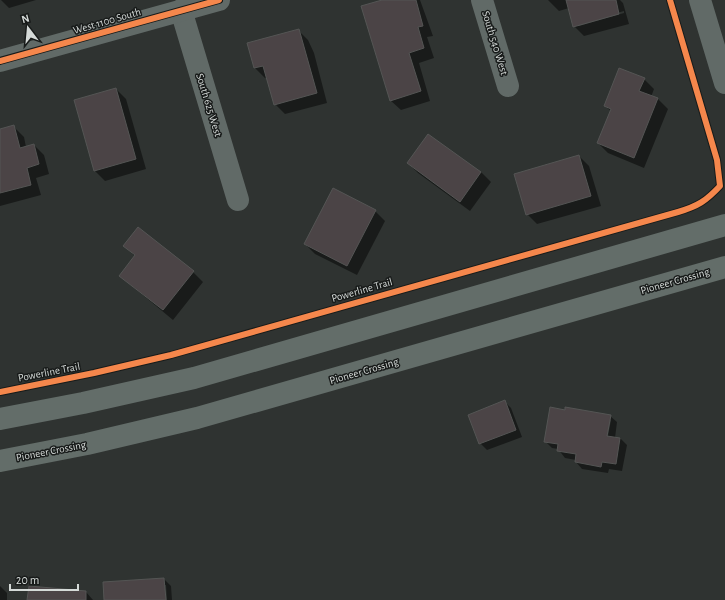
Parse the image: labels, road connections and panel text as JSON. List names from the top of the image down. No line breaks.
{"streets":{"highway":["Pioneer Crossing"],"street":["West 1100 South","South 540 West","South 625 West"],"cycle path":["Powerline Trail"]},"crossings":[["West 1100 South","South 625 West"]],"scale_bar":"20 m","north":"top"}
